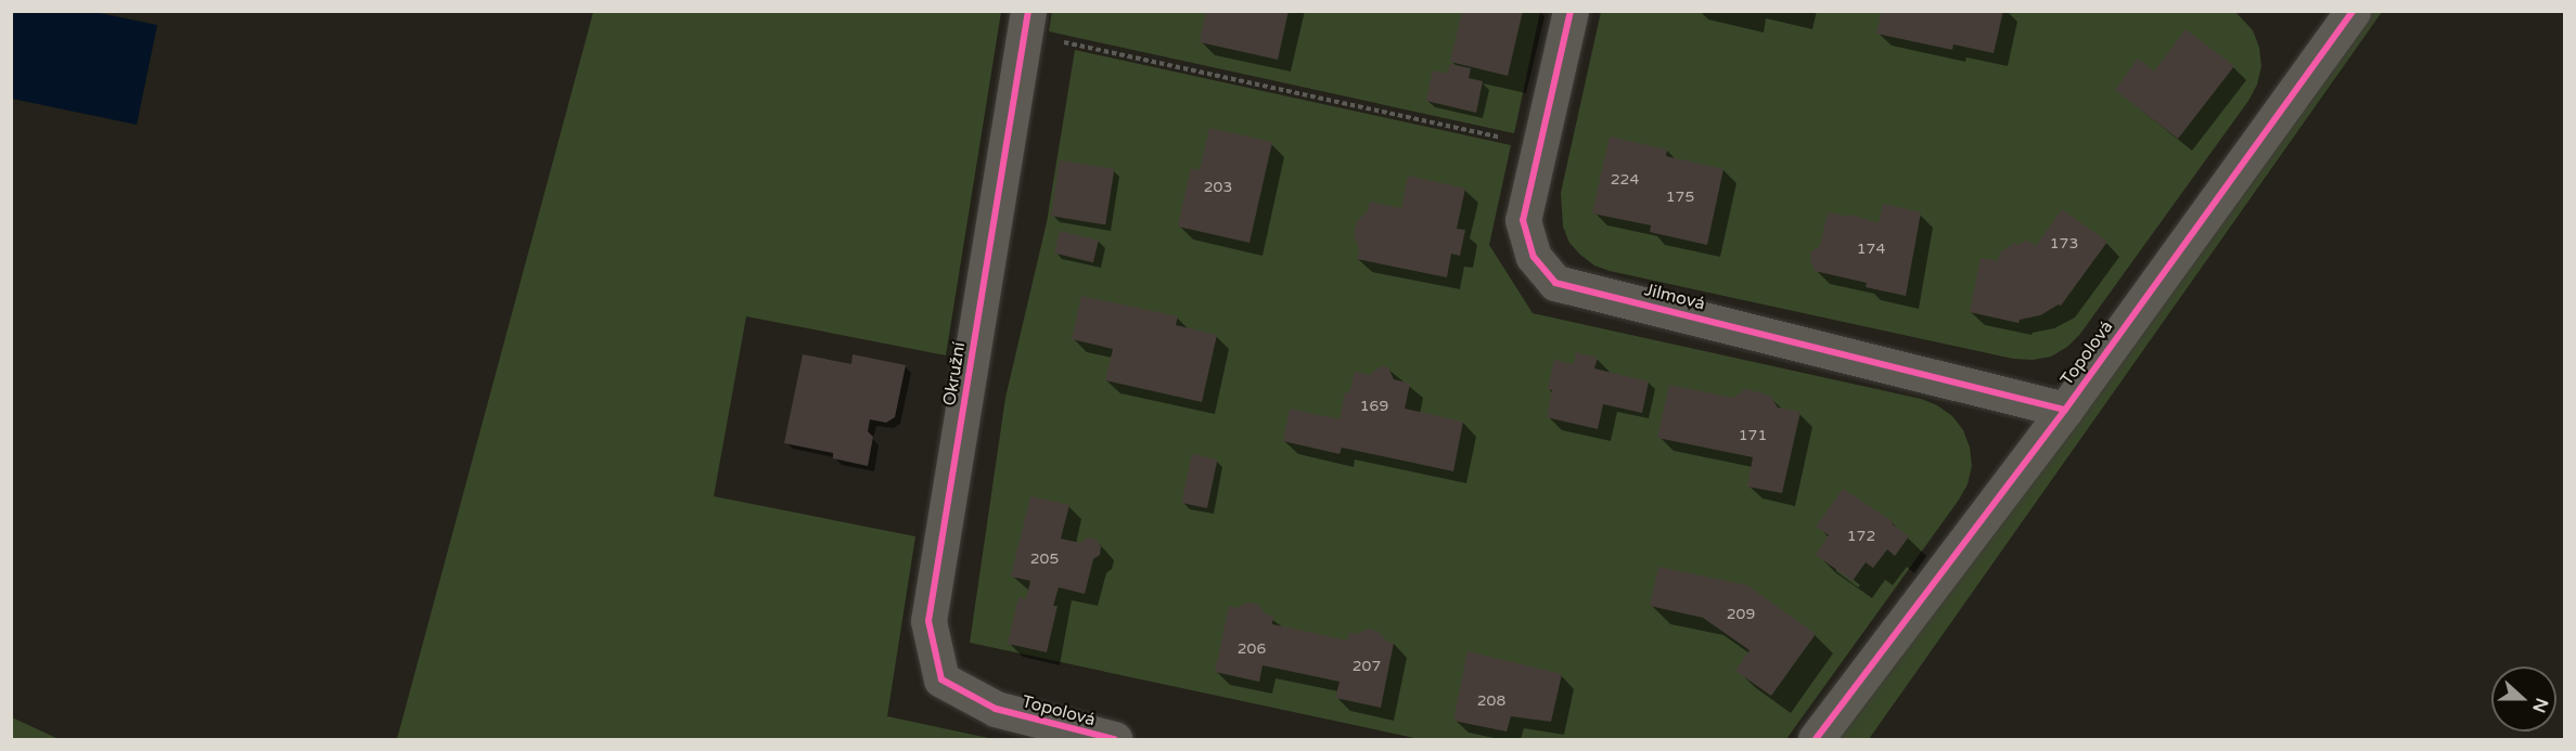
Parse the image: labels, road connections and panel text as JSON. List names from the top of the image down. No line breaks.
{"streets":{"street":["Jilmová","Topolová","Okružní"]},"crossings":[["Jilmová","Topolová"],["Topolová","Okružní"]],"house_numbers":["224","203","175","173","174","169","171","172","205","209","206","207","208"],"north":"right"}
